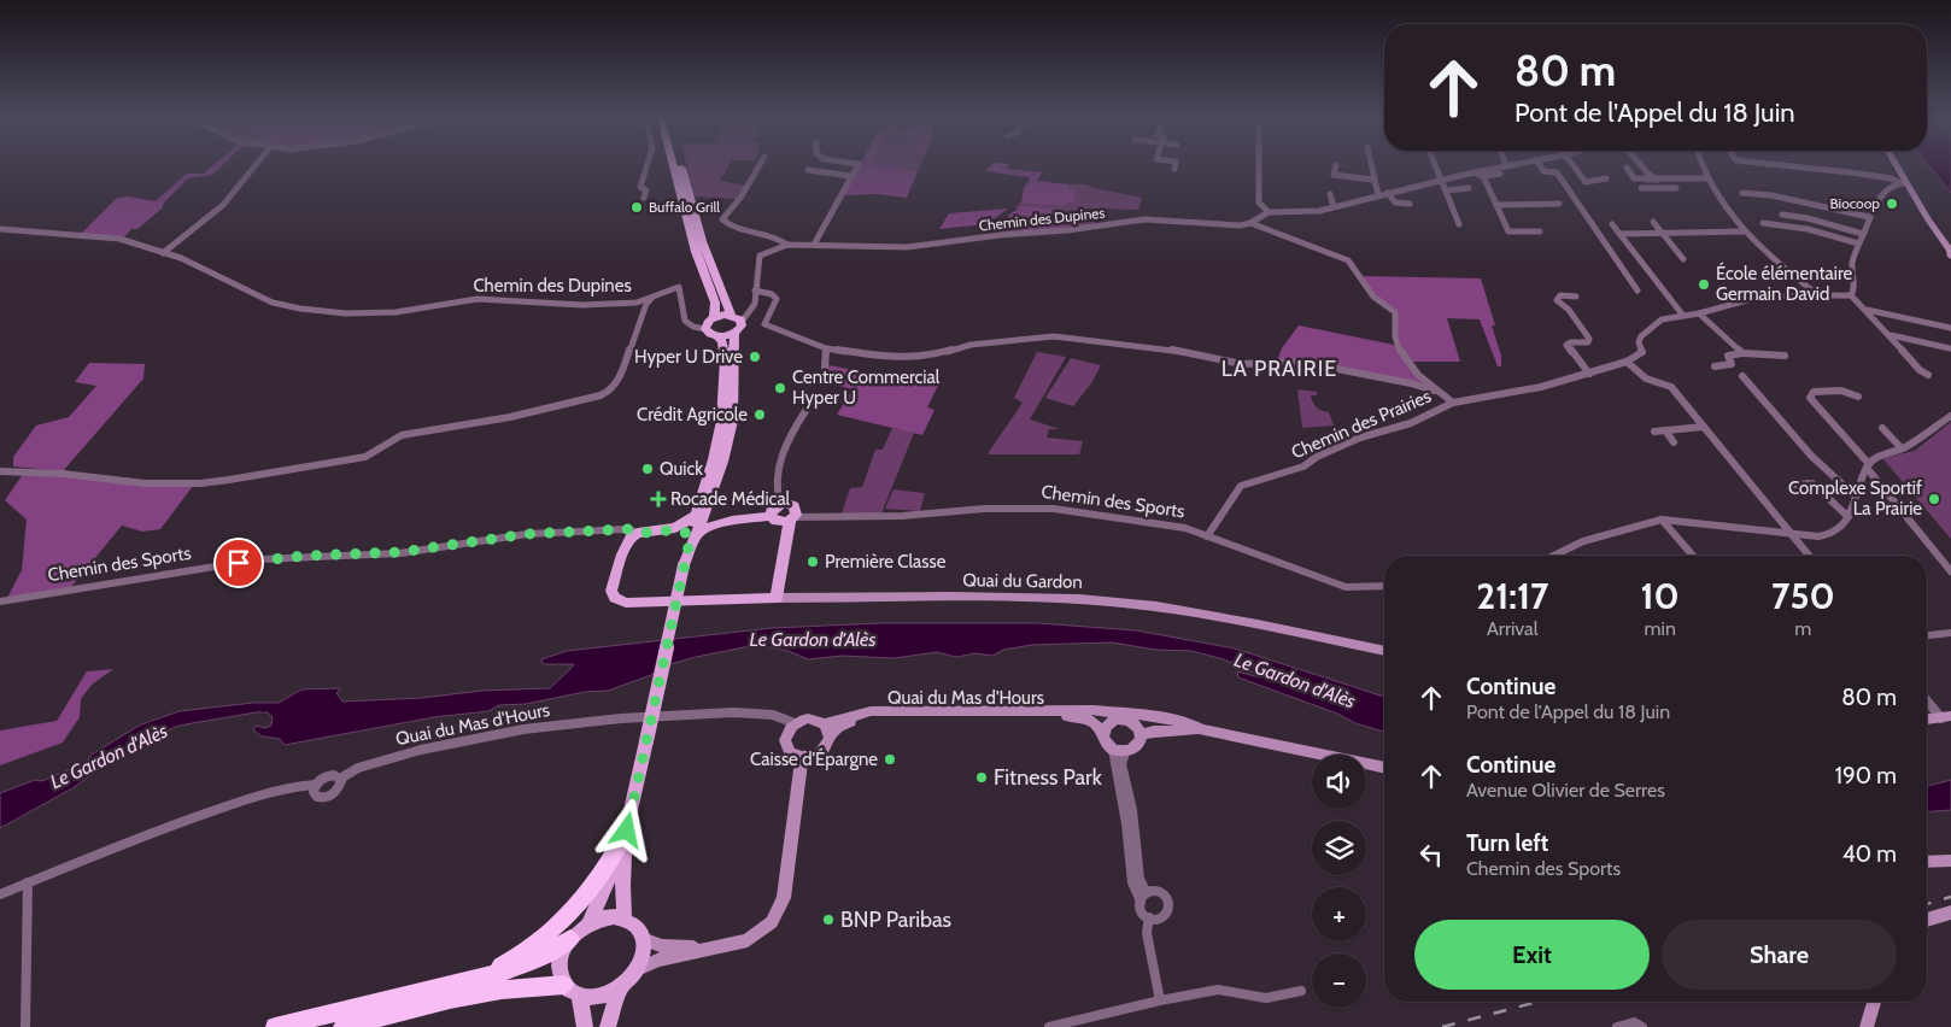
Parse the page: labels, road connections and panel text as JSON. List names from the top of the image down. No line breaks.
{"streets":{"main road":["Chemin des Sports","Quai du Gardon"],"street":["Chemin des Dupines","Chemin des Prairies","Quai du Mas d'Hours"]},"crossings":[["Chemin des Prairies","Chemin des Sports"],["Chemin des Sports","Quai du Gardon"]],"districts":["LA PRAIRIE"],"water":["Le Gardon d'Alès"],"places":{"other":["Biocoop","Buffalo Grill","École élémentaire Germain David","Hyper U Drive","Centre Commercial Hyper U","Crédit Agricole","Quick","Complexe Sportif La Prairie","Première Classe","Caisse d'Épargne","Fitness Park","BNP Paribas"],"health":["Rocade Médical"]},"page":{"turn":["80 m","Pont de l'Appel du 18 Juin"],"eta":["21:17","Arrival","10","min","750","m"],"list":[{"name":"Continue","note":"Pont de l'Appel du 18 Juin","value":"80 m"},{"name":"Continue","note":"Avenue Olivier de Serres","value":"190 m"},{"name":"Turn left","note":"Chemin des Sports","value":"40 m"}],"map_buttons":["+","−"],"buttons":["Exit","Share"]}}
